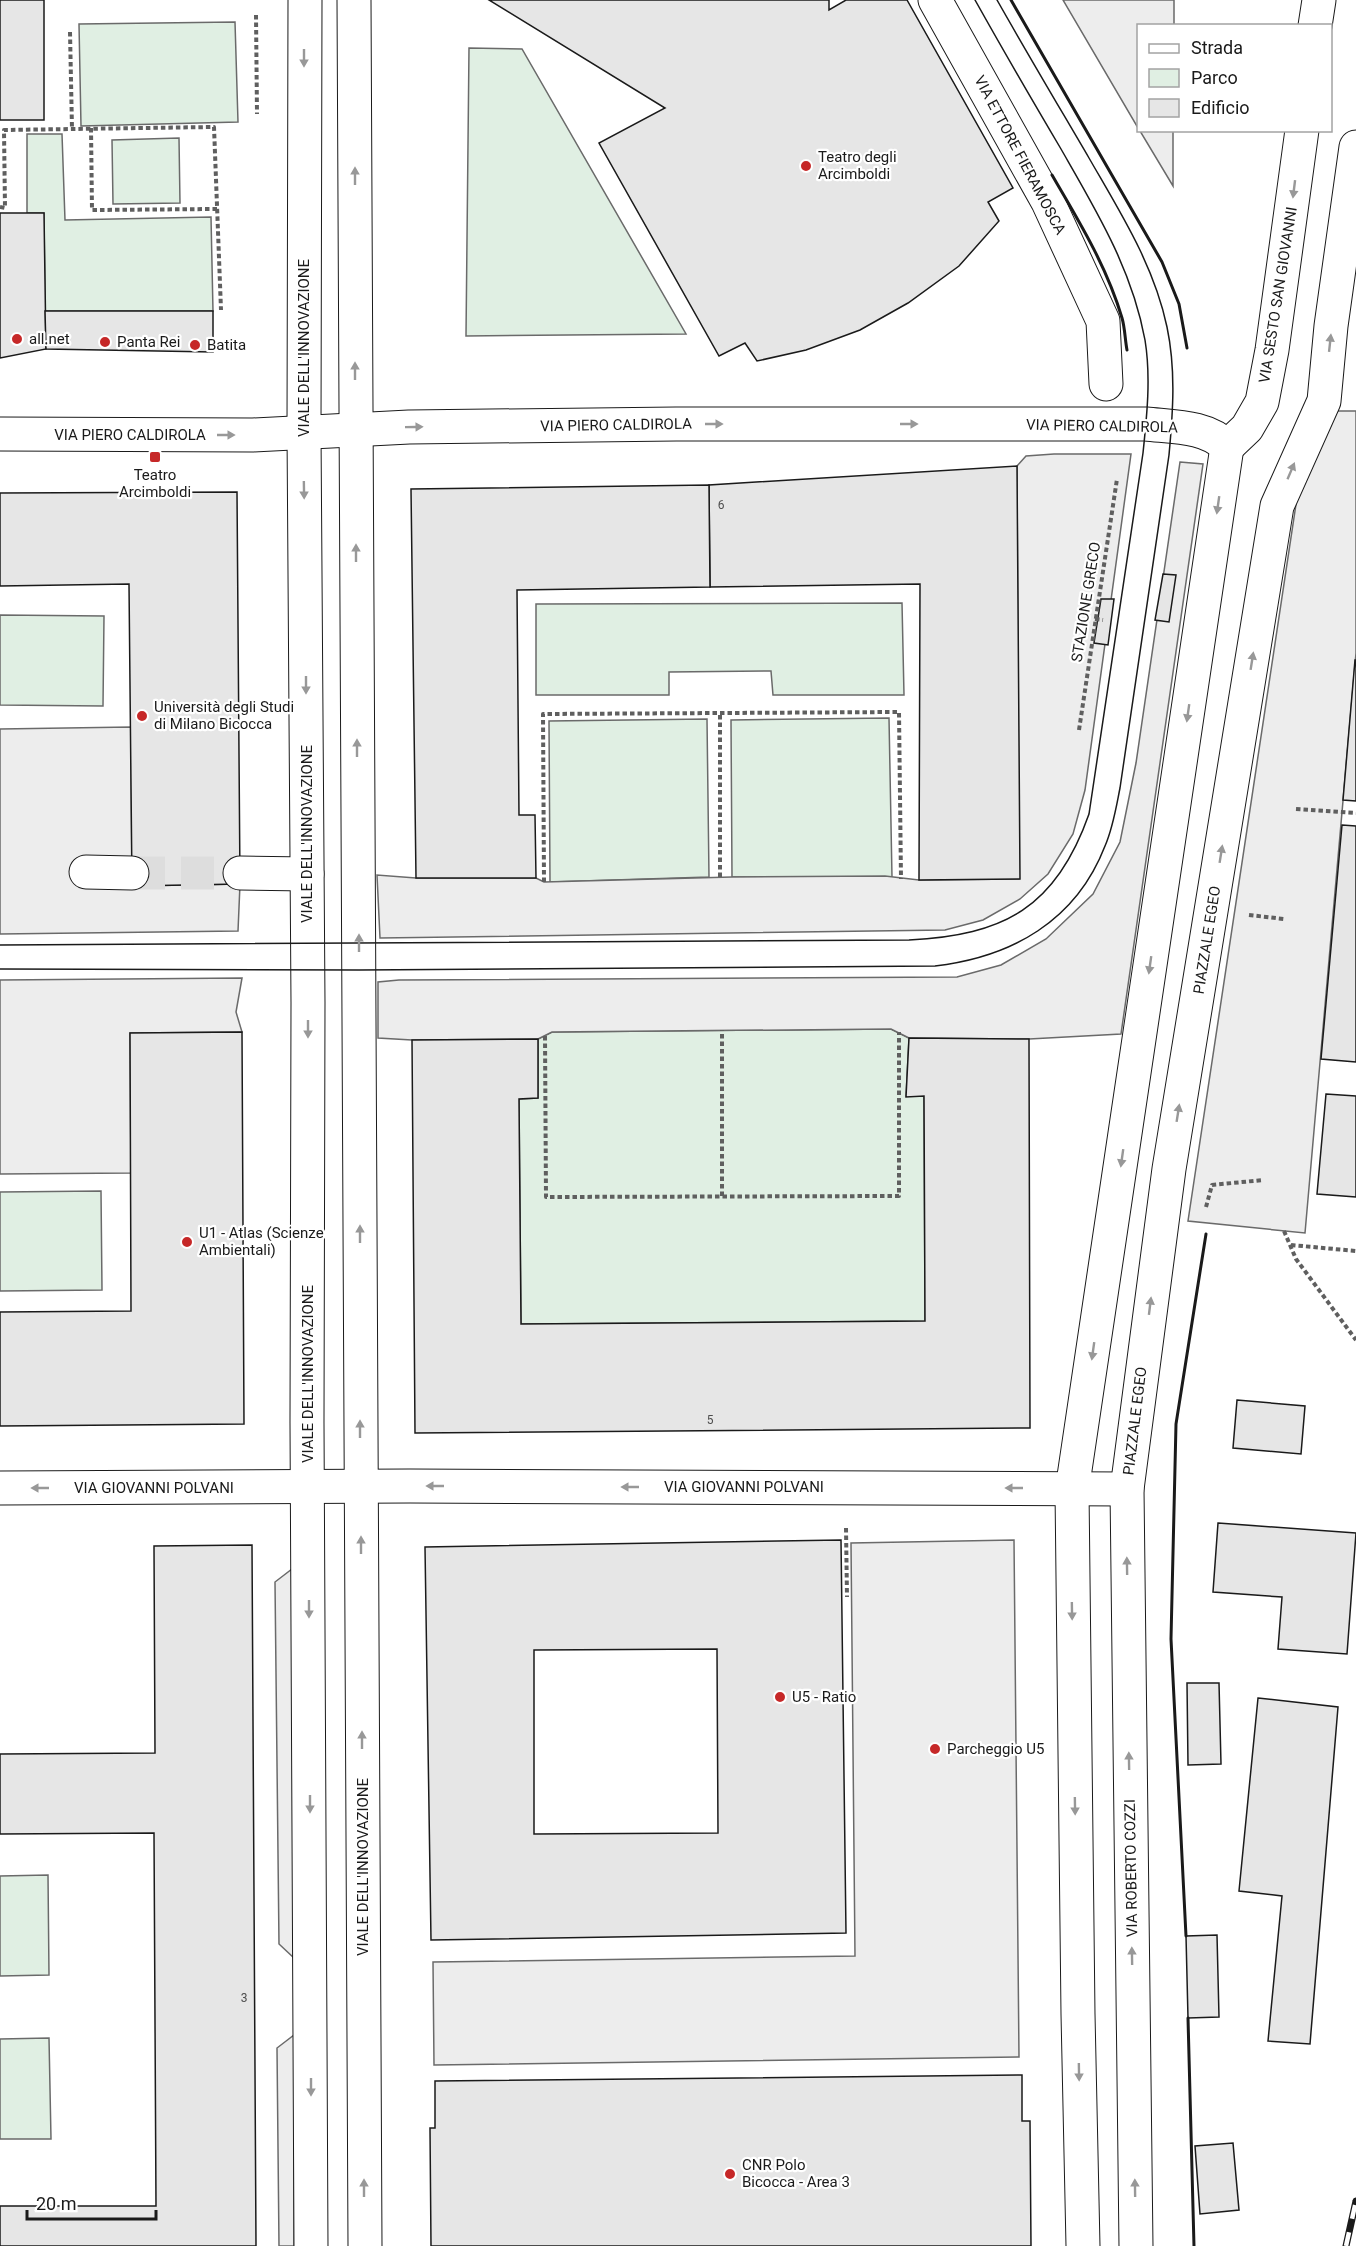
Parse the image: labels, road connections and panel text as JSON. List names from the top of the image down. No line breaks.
{"streets":{"street":["VIA ETTORE FIERAMOSCA","VIA SESTO SAN GIOVANNI","VIALE DELL'INNOVAZIONE","VIA PIERO CALDIROLA","PIAZZALE EGEO","VIA GIOVANNI POLVANI","VIA ROBERTO COZZI"],"path":["STAZIONE GRECO"]},"crossings":[["VIA SESTO SAN GIOVANNI","VIA PIERO CALDIROLA"],["VIALE DELL'INNOVAZIONE","VIA PIERO CALDIROLA"],["VIALE DELL'INNOVAZIONE","VIA GIOVANNI POLVANI"],["PIAZZALE EGEO","VIA GIOVANNI POLVANI"],["PIAZZALE EGEO","VIA ROBERTO COZZI"],["VIA GIOVANNI POLVANI","VIA ROBERTO COZZI"]],"one_way":["VIA SESTO SAN GIOVANNI","VIA PIERO CALDIROLA","VIA GIOVANNI POLVANI"],"places":{"other":["Teatro degli Arcimboldi","all.net","Panta Rei","Batita","Università degli Studi di Milano Bicocca","U1 - Atlas (Scienze Ambientali)","U5 - Ratio","Parcheggio U5","CNR Polo Bicocca - Area 3"],"transit":["Teatro Arcimboldi"]},"house_numbers":["6","5","3"],"legend":["Strada","Parco","Edificio"],"scale_bar":"20 m"}
